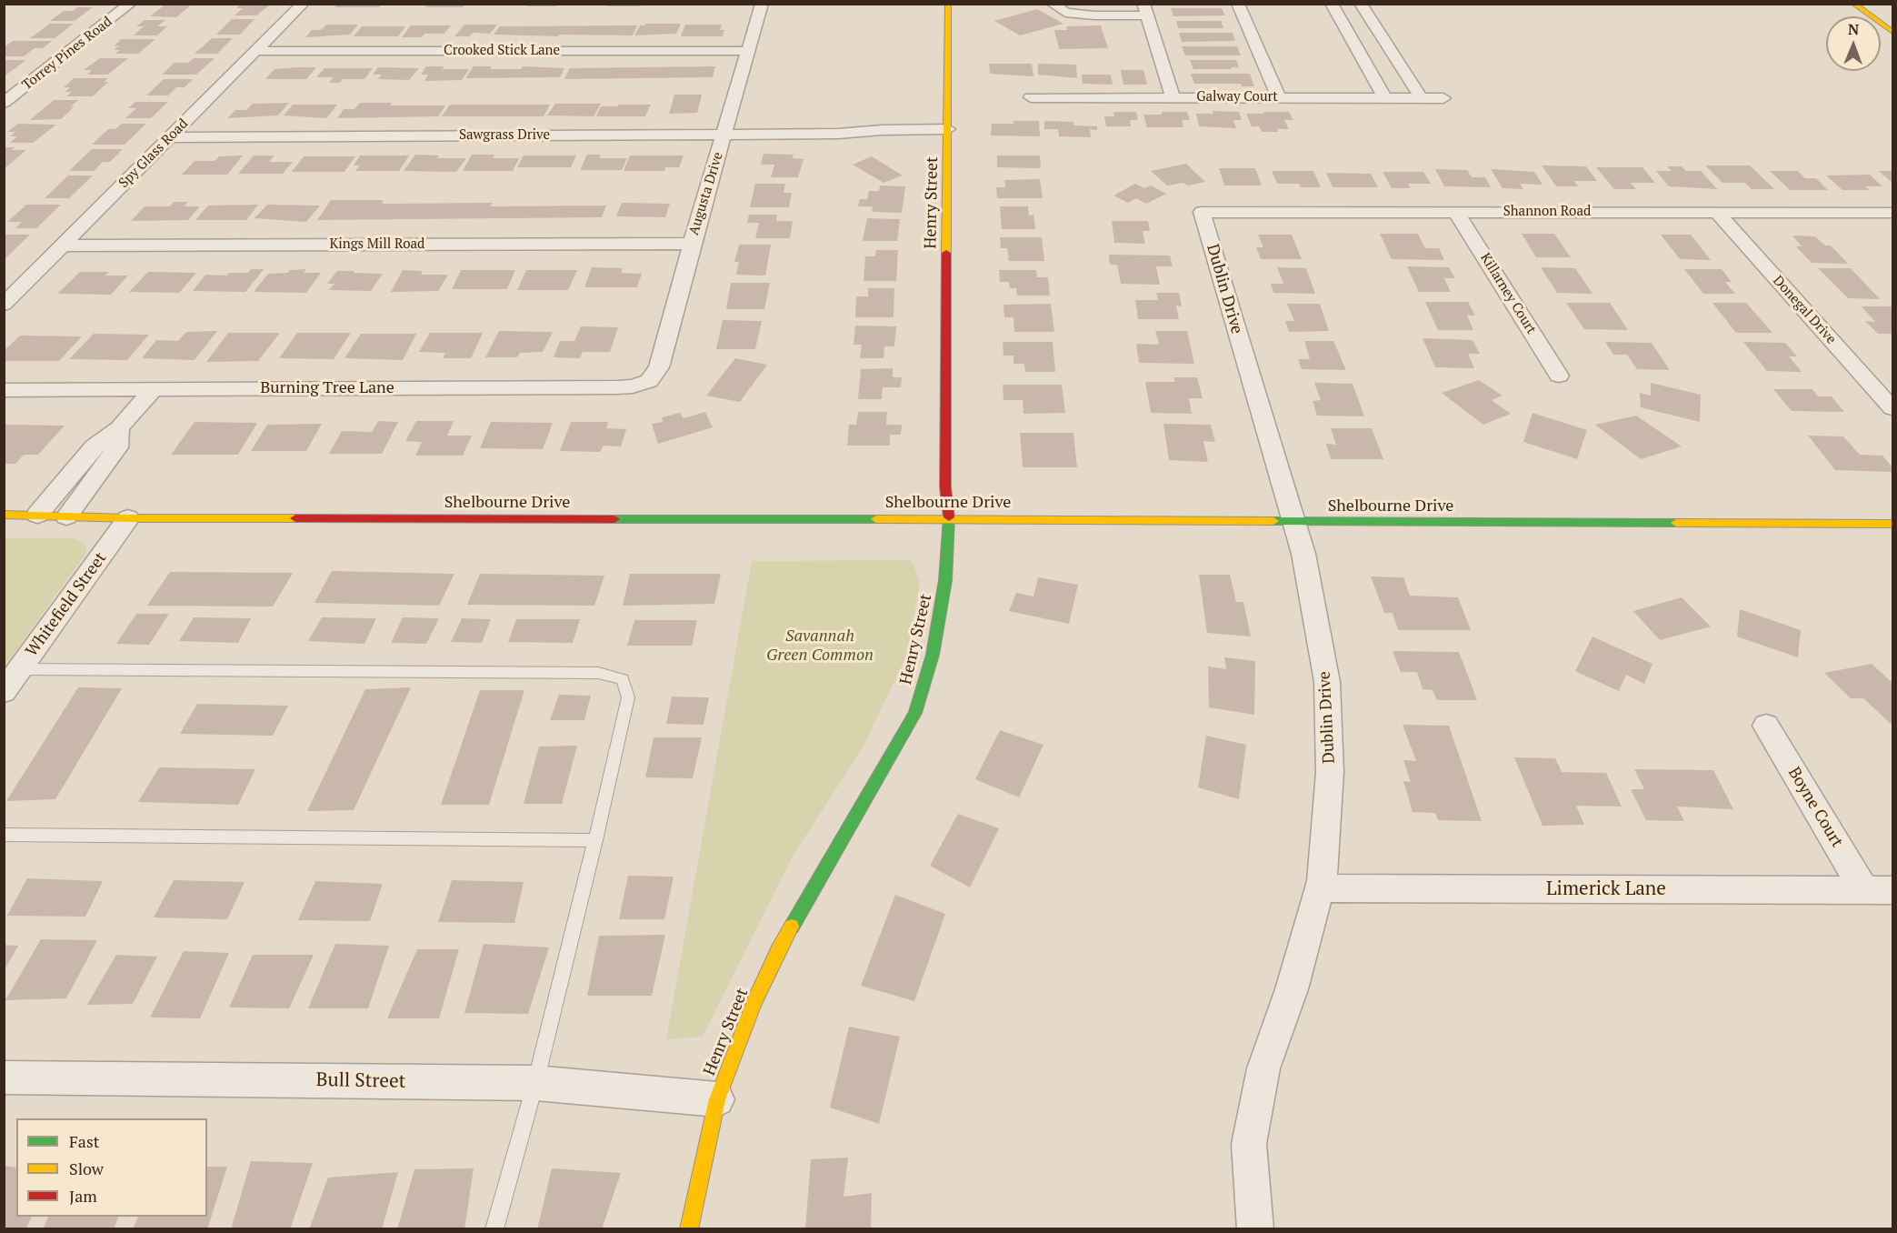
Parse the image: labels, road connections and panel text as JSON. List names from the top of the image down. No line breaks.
{"streets":{"main road":["Henry Street","Shelbourne Drive"],"street":["Crooked Stick Lane","Torrey Pines Road","Galway Court","Sawgrass Drive","Spy Glass Road","Augusta Drive","Shannon Road","Kings Mill Road","Dublin Drive","Killarney Court","Donegal Drive","Burning Tree Lane","Whitefield Street","Boyne Court","Limerick Lane","Bull Street"]},"crossings":[["Crooked Stick Lane","Spy Glass Road"],["Crooked Stick Lane","Augusta Drive"],["Sawgrass Drive","Spy Glass Road"],["Sawgrass Drive","Augusta Drive"],["Sawgrass Drive","Henry Street"],["Spy Glass Road","Kings Mill Road"],["Augusta Drive","Kings Mill Road"],["Augusta Drive","Burning Tree Lane"],["Henry Street","Shelbourne Drive"],["Henry Street","Bull Street"],["Shannon Road","Dublin Drive"],["Shannon Road","Killarney Court"],["Shannon Road","Donegal Drive"],["Dublin Drive","Shelbourne Drive"],["Dublin Drive","Limerick Lane"],["Shelbourne Drive","Whitefield Street"],["Boyne Court","Limerick Lane"]],"parks":["Savannah Green Common"],"legend":["Fast","Slow","Jam"],"north":"top"}
